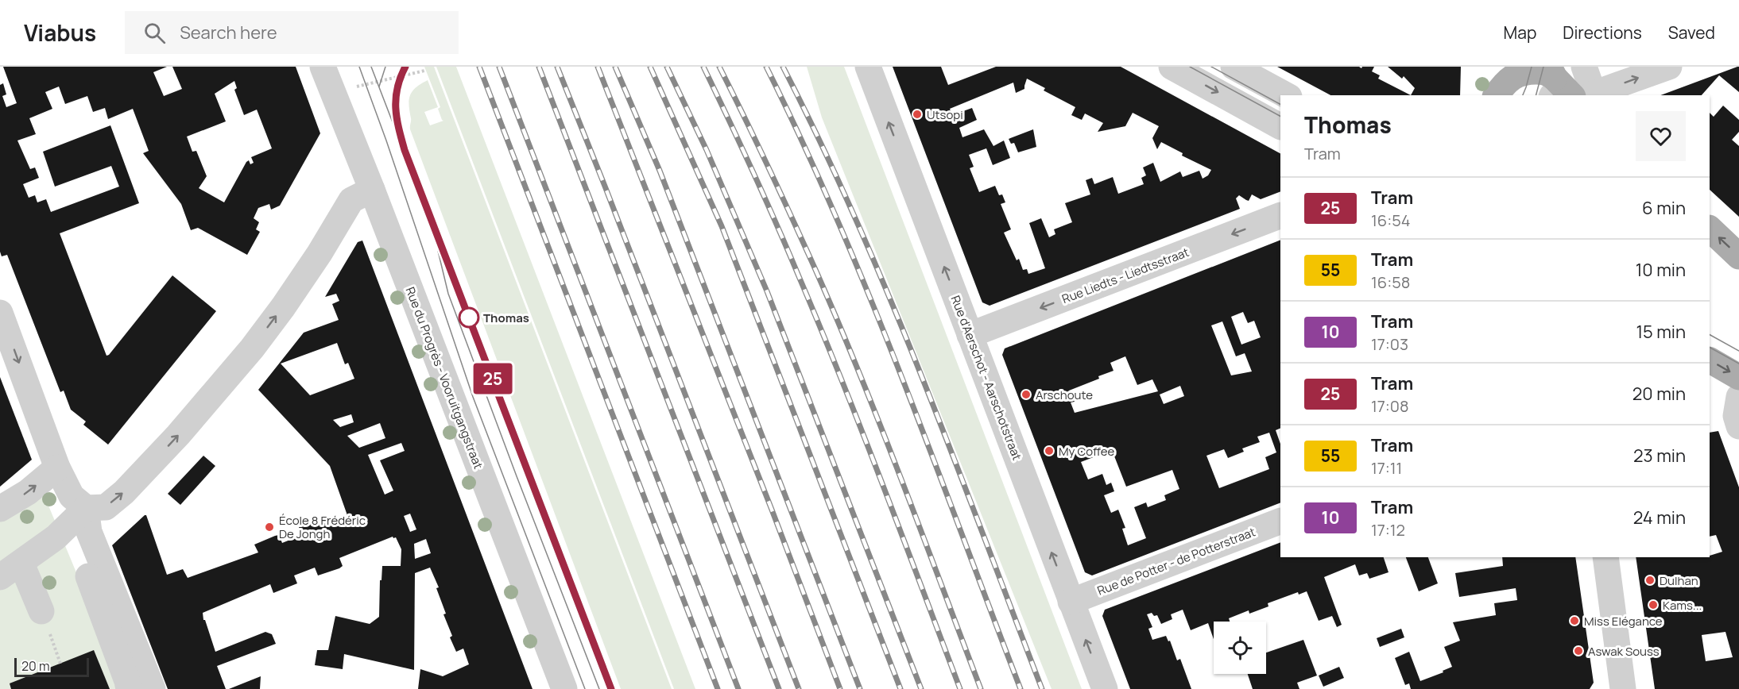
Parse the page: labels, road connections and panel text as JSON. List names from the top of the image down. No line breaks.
{"streets":{"street":["Rue Liedts - Liedtsstraat","Rue du Progrès - Vooruitgangstraat","Rue d'Aerschot - Aarschotstraat","Rue de Potter - de Potterstraat"]},"crossings":[["Rue Liedts - Liedtsstraat","Rue d'Aerschot - Aarschotstraat"],["Rue d'Aerschot - Aarschotstraat","Rue de Potter - de Potterstraat"]],"one_way":["Rue Liedts - Liedtsstraat","Rue d'Aerschot - Aarschotstraat"],"places":["Utsopi","Thomas","Arschoute","My Coffee","École 8 Frédéric De Jongh","Dulhan","Kams...","Miss Elégance","Aswak Souss"],"lines":["tram line 25"],"scale_bar":"20 m","page":{"header":"Viabus","search":"Search here","nav":["Map","Directions","Saved"],"on_map":"25","heading":["Thomas","Tram"],"list":[{"mark":"25","name":"Tram","note":"16:54","value":"6 min"},{"mark":"55","name":"Tram","note":"16:58","value":"10 min"},{"mark":"10","name":"Tram","note":"17:03","value":"15 min"},{"mark":"25","name":"Tram","note":"17:08","value":"20 min"},{"mark":"55","name":"Tram","note":"17:11","value":"23 min"},{"mark":"10","name":"Tram","note":"17:12","value":"24 min"}],"scale":"20 m"}}
